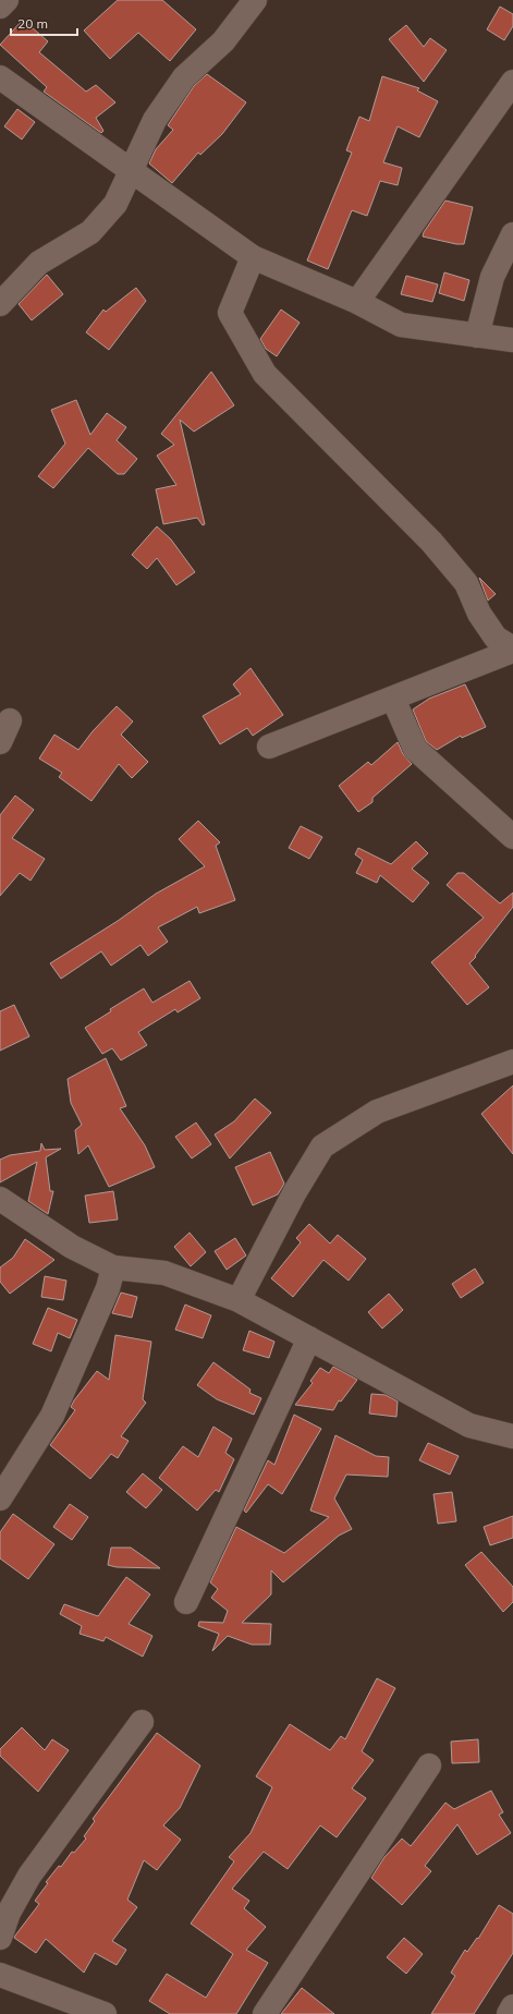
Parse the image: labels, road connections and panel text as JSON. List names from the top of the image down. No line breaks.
{"scale_bar":"20 m"}
